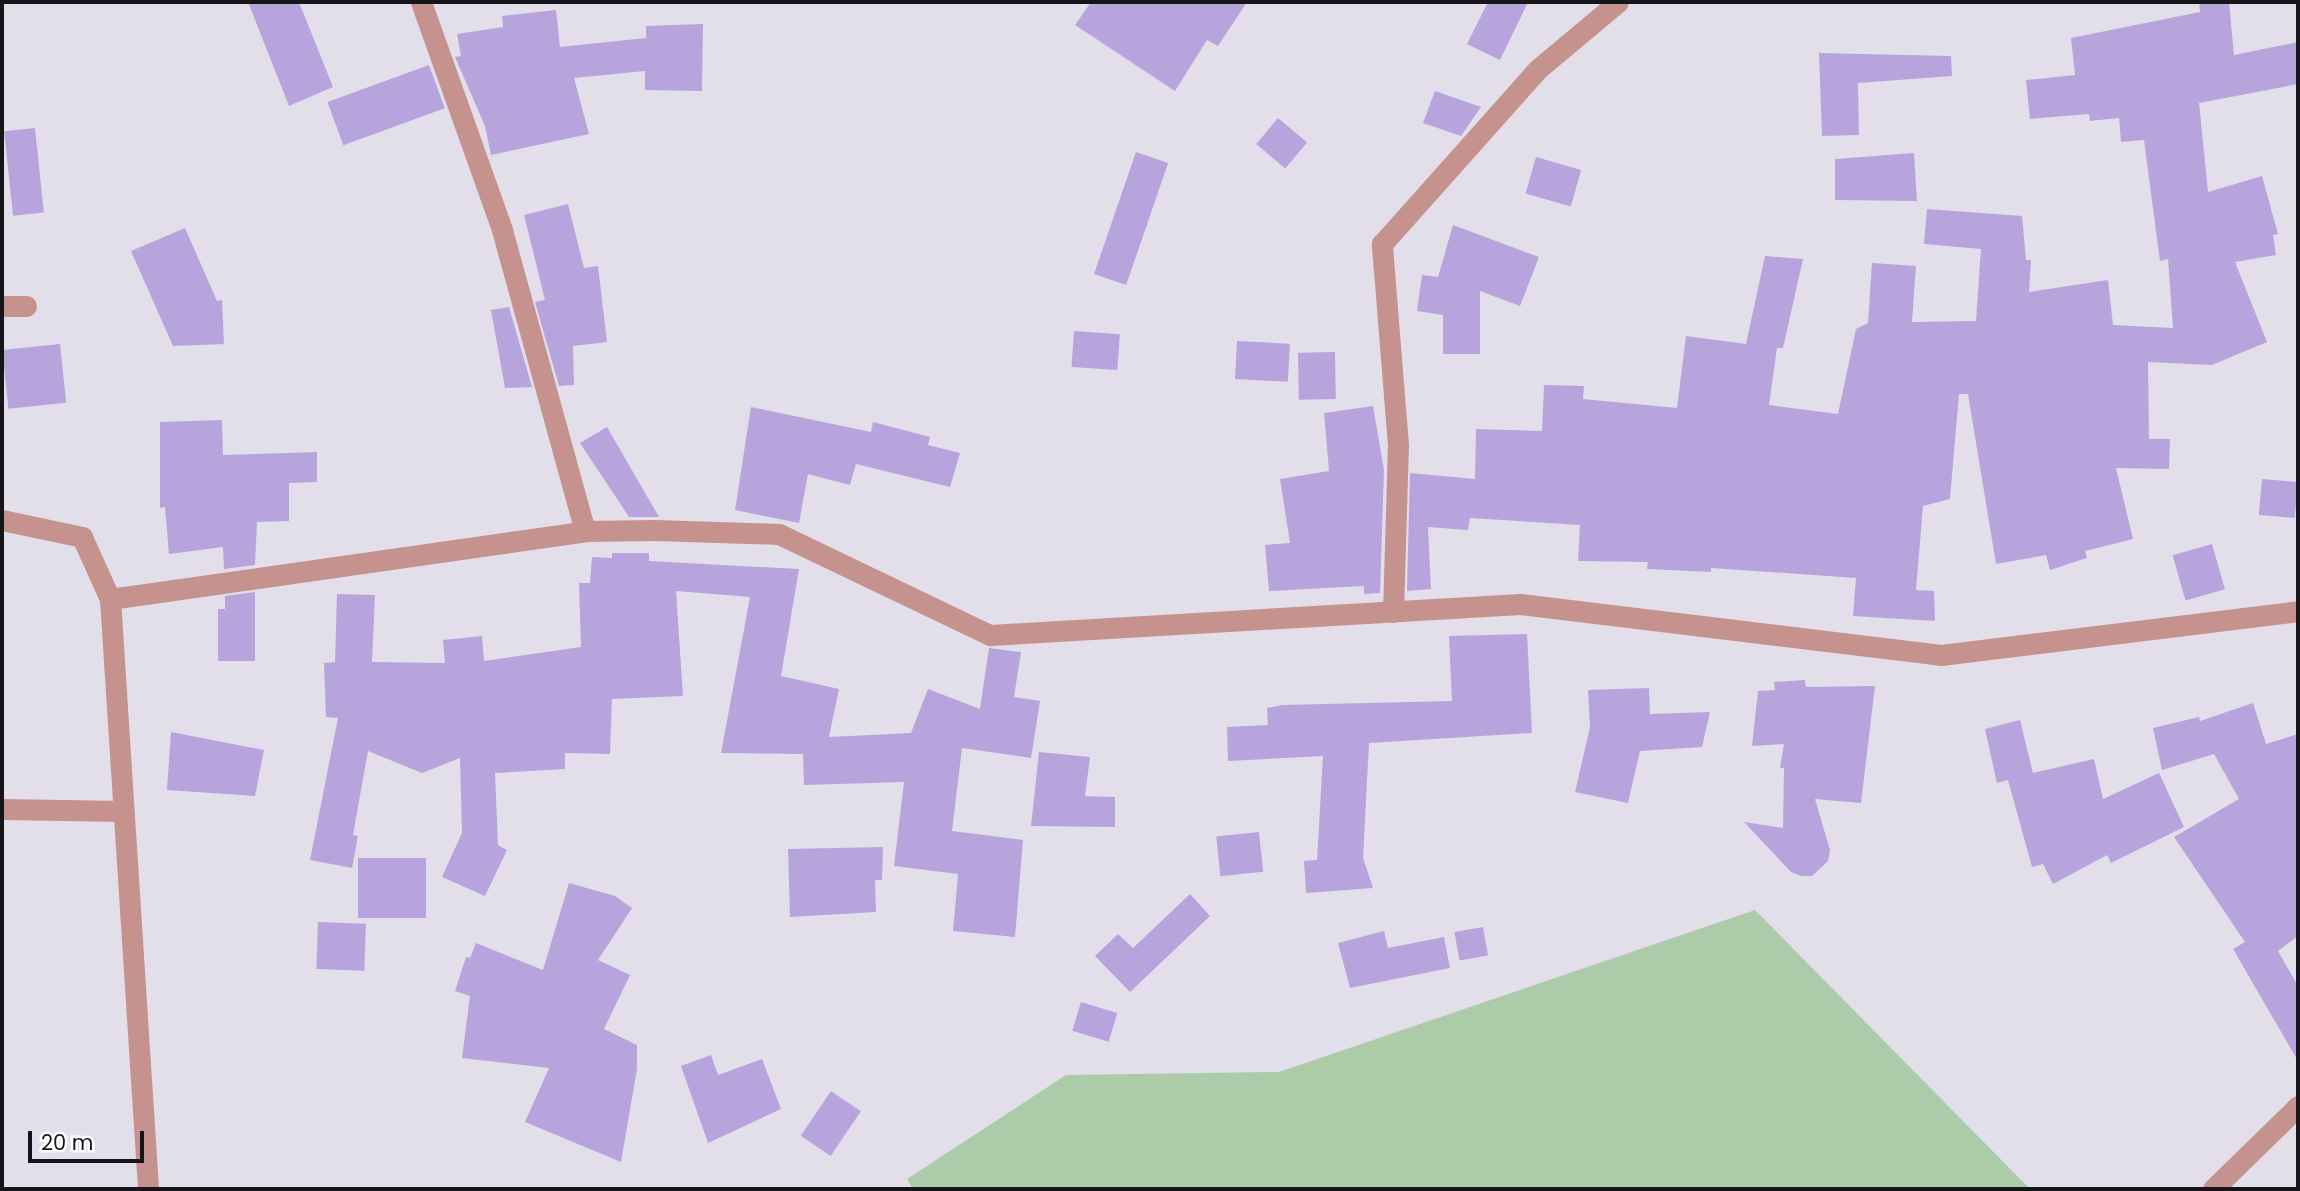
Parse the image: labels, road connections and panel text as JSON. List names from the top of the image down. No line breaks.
{"scale_bar":"20 m"}
